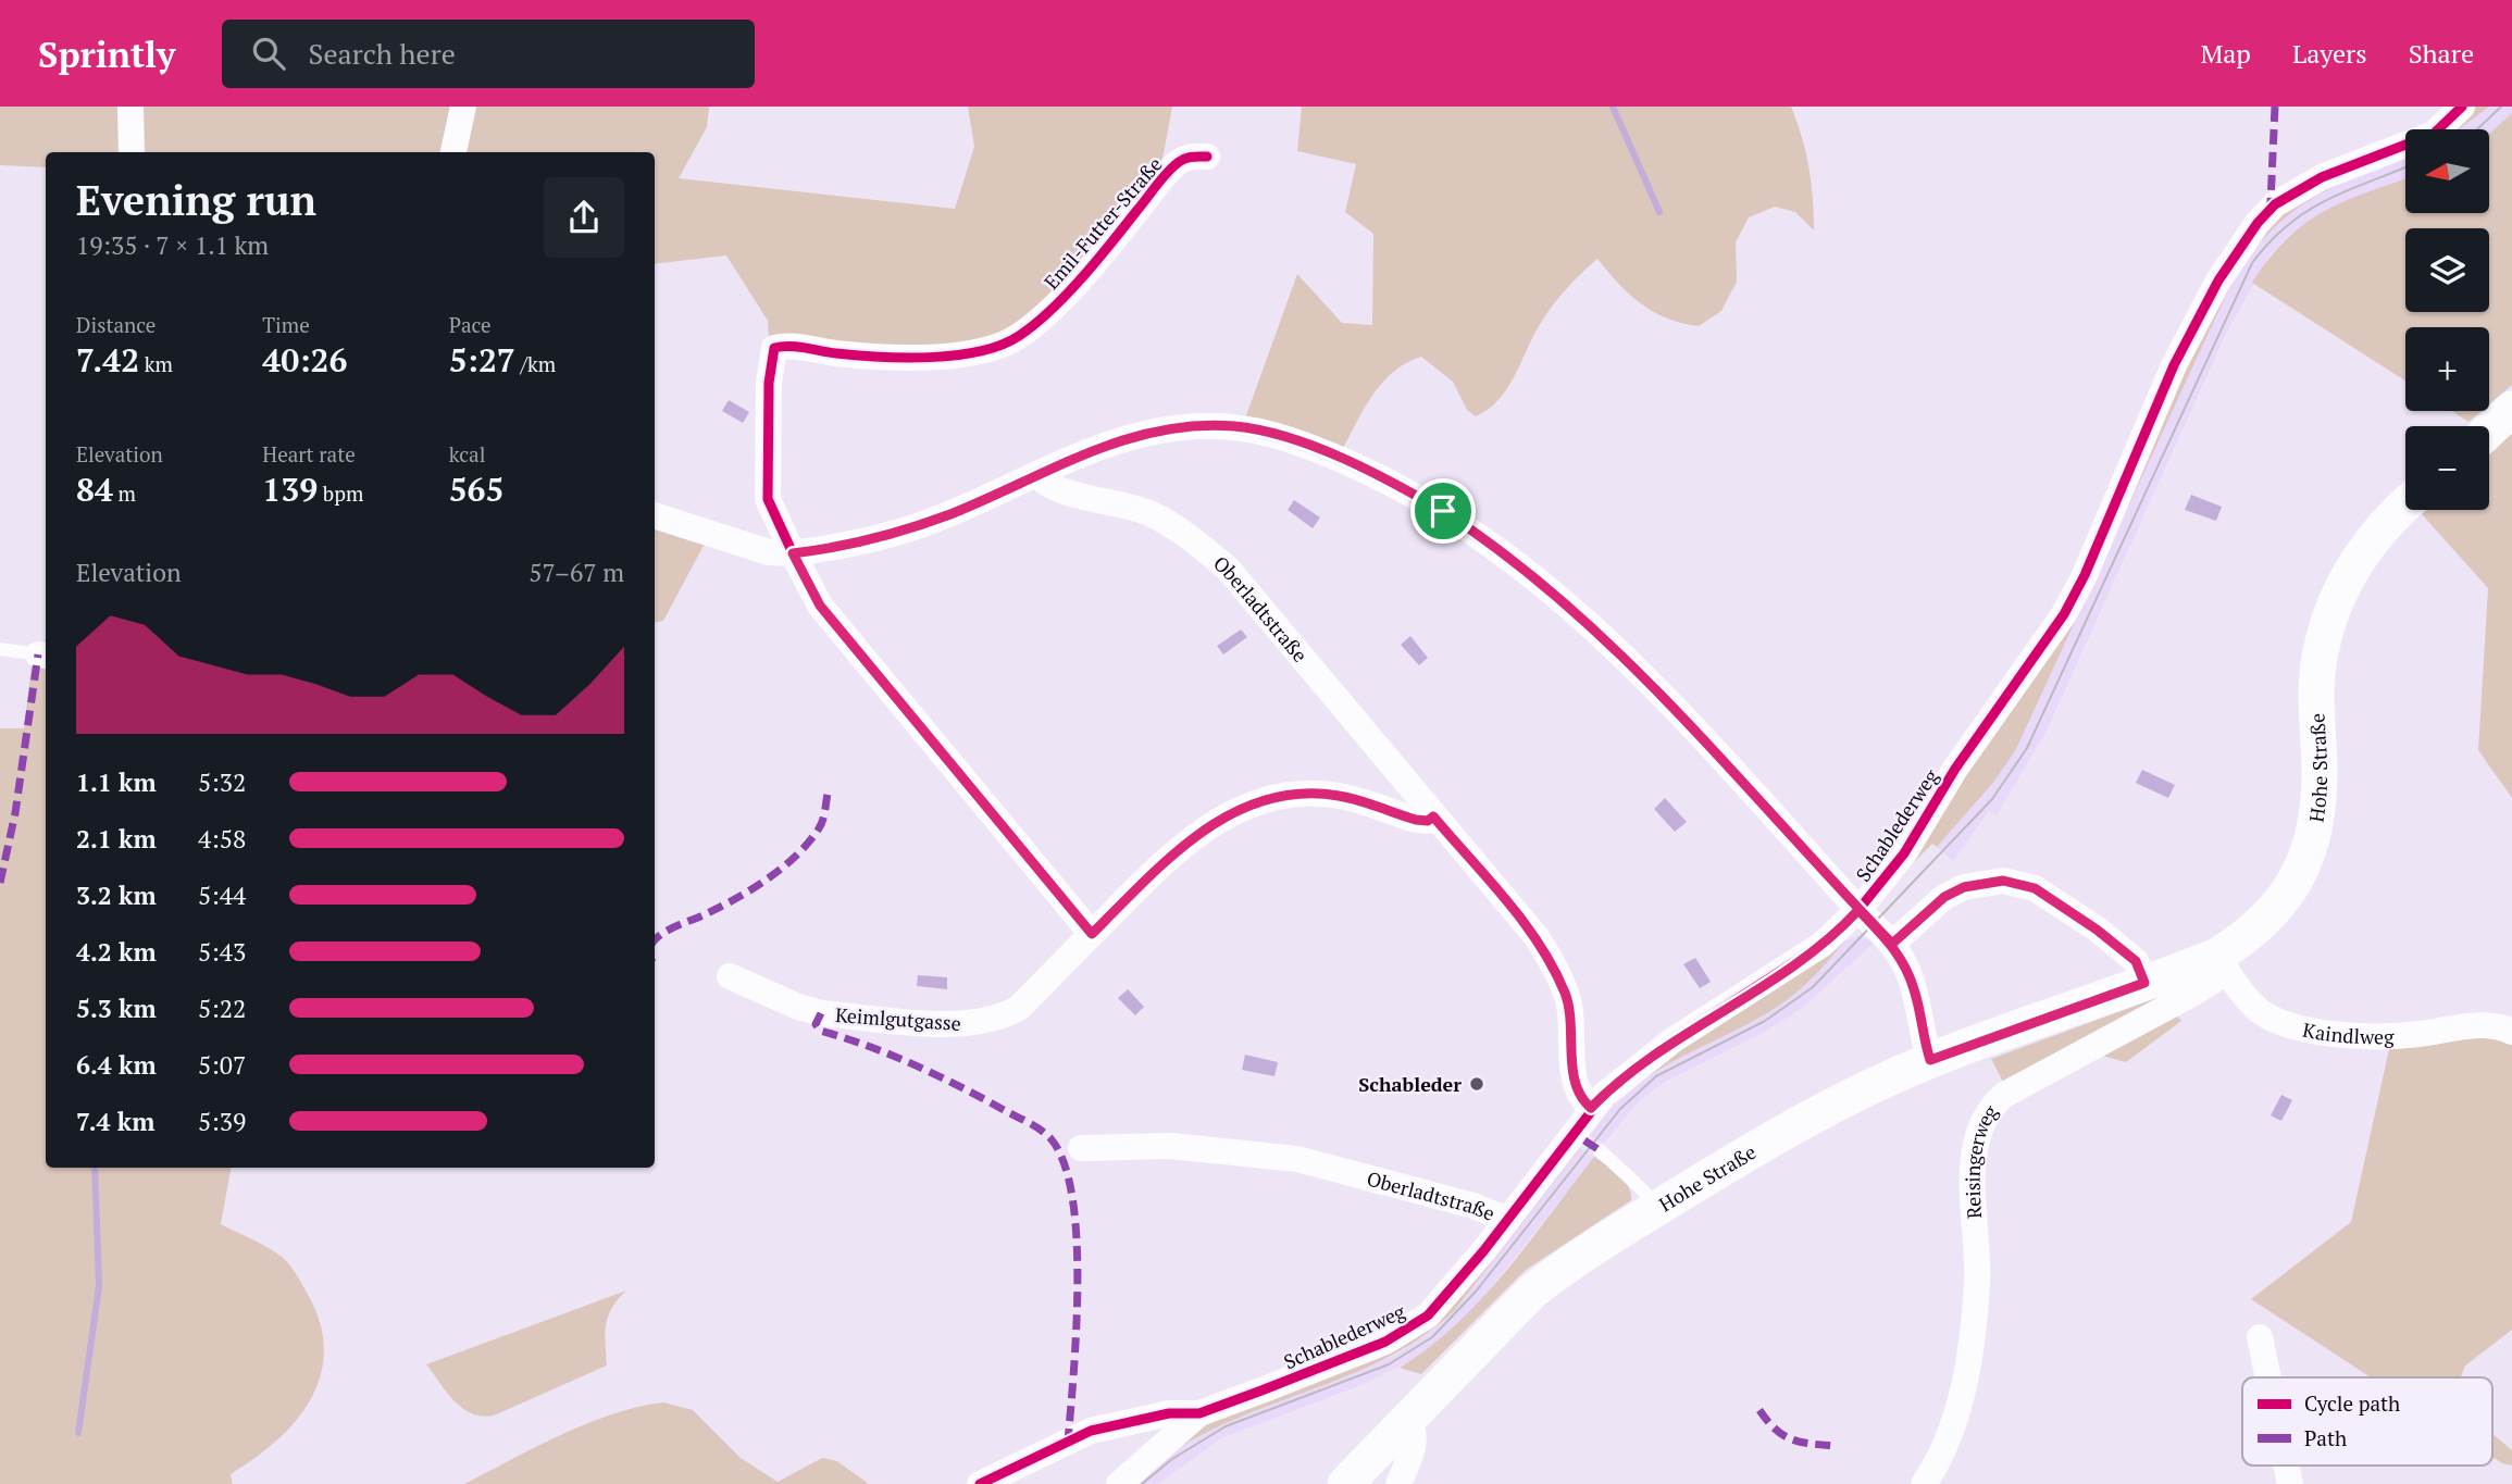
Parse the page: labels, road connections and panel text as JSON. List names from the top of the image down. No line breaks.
{"streets":{"main road":["Hohe Straße"],"street":["Emil-Futter-Straße","Oberladtstraße","Schablederweg","Keimlgutgasse","Kaindlweg","Reisingerweg"]},"crossings":[["Oberladtstraße","Schablederweg"],["Hohe Straße","Kaindlweg"],["Hohe Straße","Reisingerweg"],["Kaindlweg","Reisingerweg"]],"places":["Schableder"],"legend":["Cycle path","Path"],"north":"left","page":{"header":"Sprintly","search":"Search here","nav":["Map","Layers","Share"],"map_buttons":["+","−"],"heading":["Evening run","19:35 · 7 × 1.1 km"],"stats":[["Distance","7.42 km"],["Time","40:26"],["Pace","5:27 /km"],["Elevation","84 m"],["Heart rate","139 bpm"],["kcal","565"]],"chart":["Elevation","57–67 m"],"list":[{"name":"1.1 km","note":"5:32"},{"name":"2.1 km","note":"4:58"},{"name":"3.2 km","note":"5:44"},{"name":"4.2 km","note":"5:43"},{"name":"5.3 km","note":"5:22"},{"name":"6.4 km","note":"5:07"},{"name":"7.4 km","note":"5:39"}]}}
